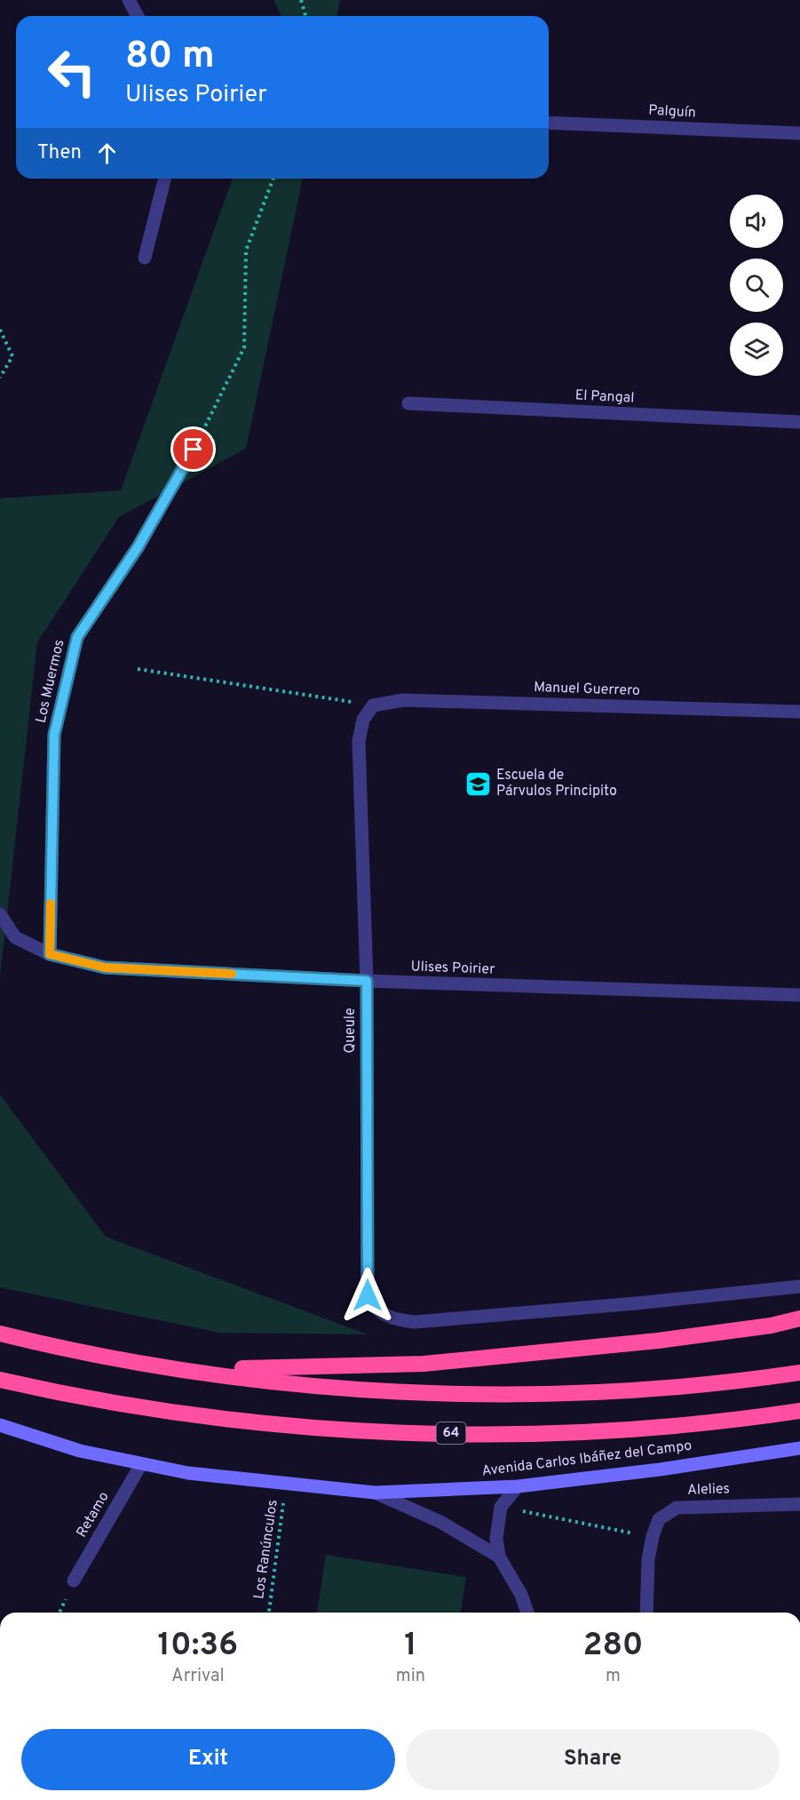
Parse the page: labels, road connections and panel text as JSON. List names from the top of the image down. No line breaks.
{"streets":{"highway":["64","Avenida Carlos Ibáñez del Campo"],"street":["Palguín","El Pangal","Los Muermos","Manuel Guerrero","Ulises Poirier","Queule","Alelies","Retamo"],"path":["Los Ranúnculos"]},"crossings":[["Los Muermos","Ulises Poirier"],["Manuel Guerrero","Queule"],["Ulises Poirier","Queule"],["Avenida Carlos Ibáñez del Campo","Retamo"],["Avenida Carlos Ibáñez del Campo","Los Ranúnculos"]],"places":{"school or university":["Escuela de Párvulos Principito"]},"page":{"turn":["80 m","Ulises Poirier"],"then":"Then","eta":["10:36","Arrival","1","min","280","m"],"buttons":["Exit","Share"]}}
